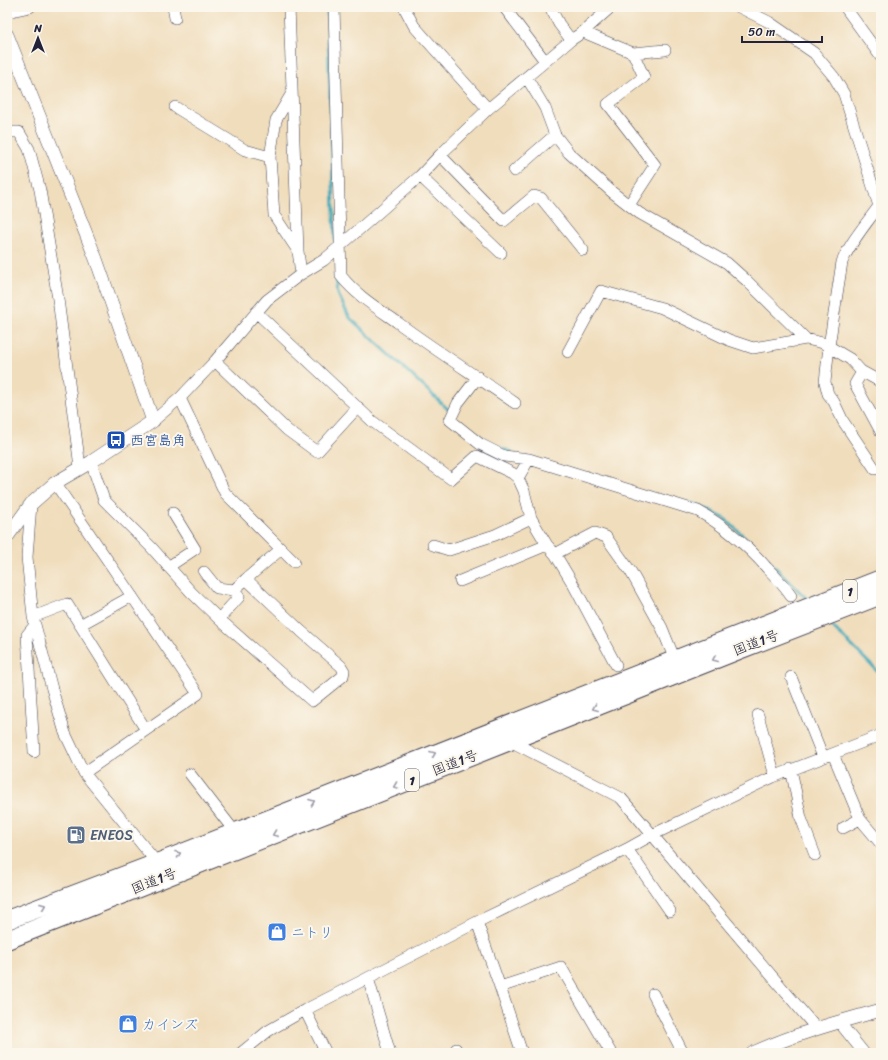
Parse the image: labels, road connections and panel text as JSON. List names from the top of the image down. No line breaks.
{"streets":{"highway":["1","国道1号"]},"places":{"bus stop":["西宮島角"],"fuel station":["ENEOS"],"shop":["ニトリ","カインズ"]},"scale_bar":"50 m","north":"top"}
